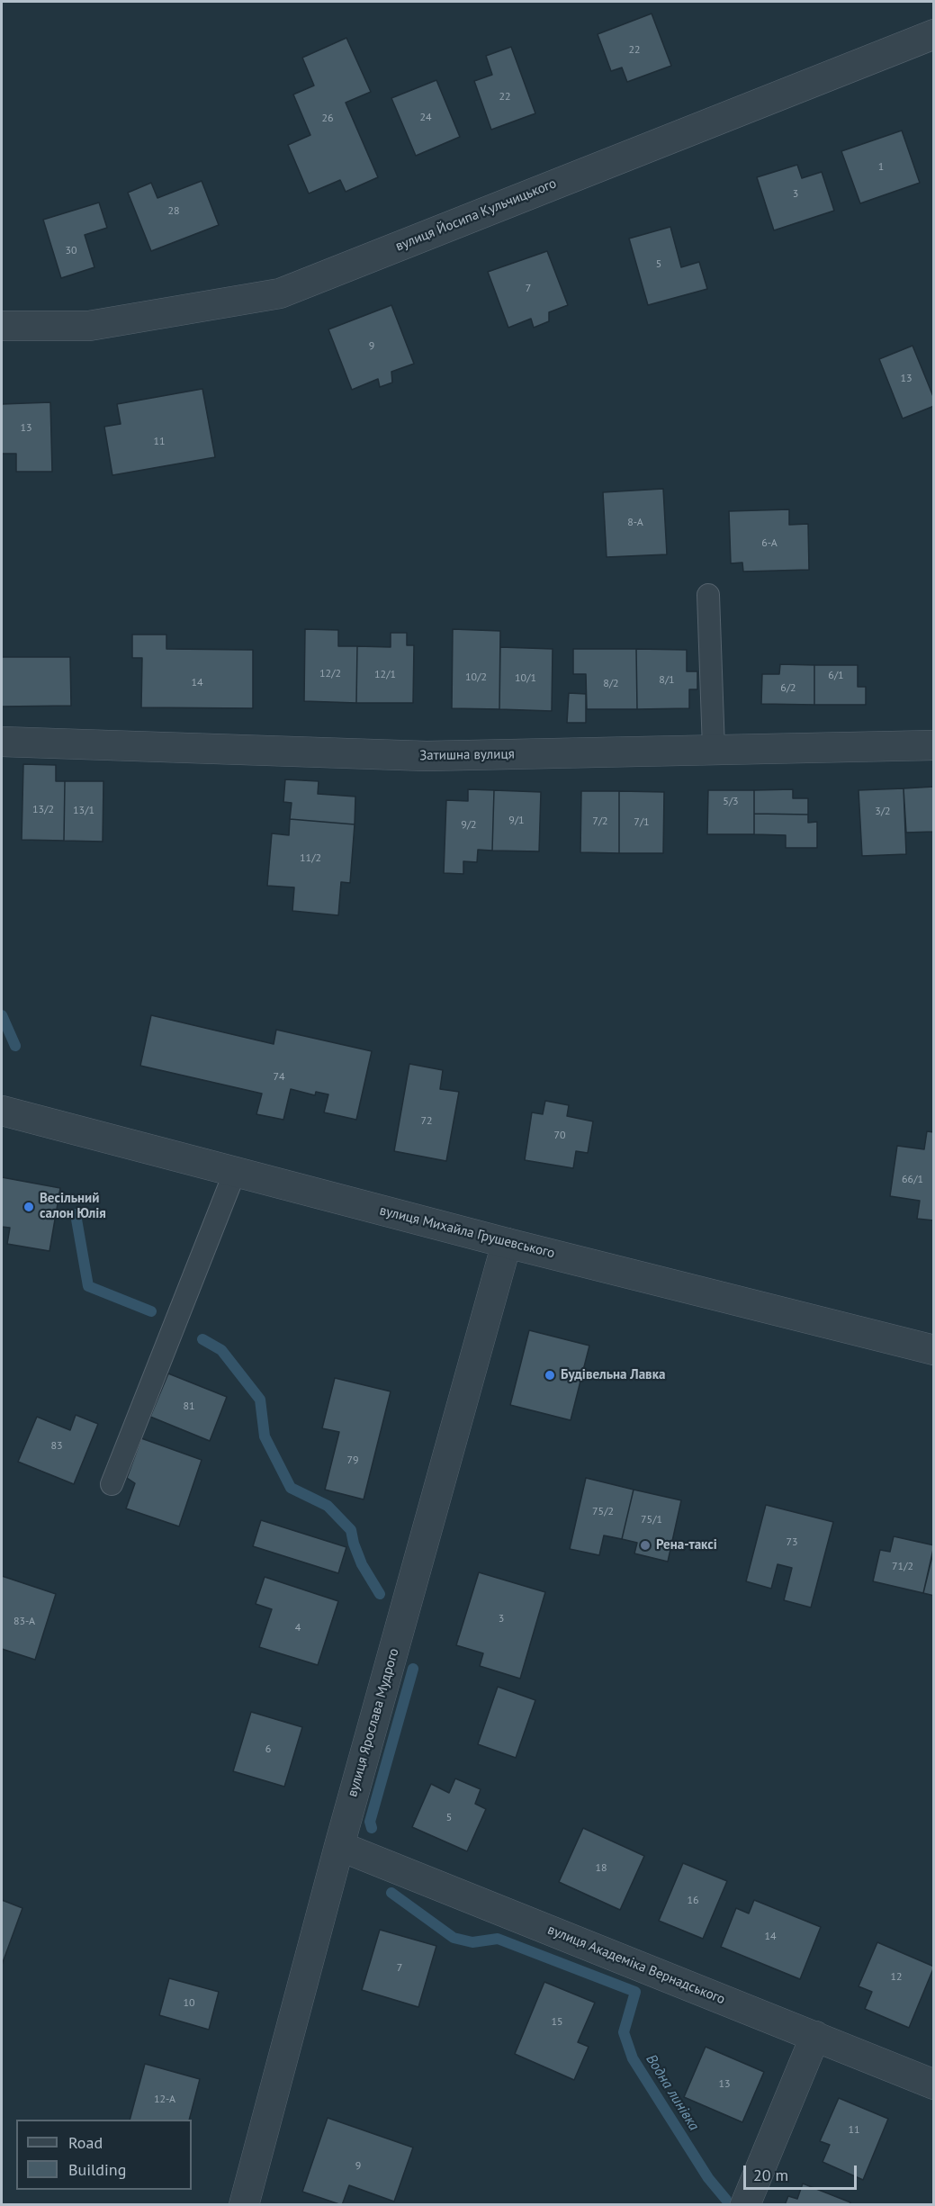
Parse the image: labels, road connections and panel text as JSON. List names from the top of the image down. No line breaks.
{"streets":{"street":["вулиця Йосипа Кульчицького","Затишна вулиця","вулиця Михайла Грушевського","вулиця Ярослава Мудрого","вулиця Академіка Вернадського"]},"crossings":[["вулиця Михайла Грушевського","вулиця Ярослава Мудрого"],["вулиця Ярослава Мудрого","вулиця Академіка Вернадського"]],"water":["Водна линівка"],"places":["Весільний салон Юлія","Будівельна Лавка","Рена-таксі"],"house_numbers":["22","22","24","26","1","3","28","30","5","7","9","13","13","11","8-А","6-А","12/2","12/1","6/1","10/2","10/1","8/1","14","8/2","6/2","5/3","13/2","13/1","3/2","9/1","7/2","7/1","9/2","11/2","74","72","70","66/1","81","83","79","75/2","75/1","73","71/2","3","83-А","4","6","5","18","16","14","7","12","10","15","13","12-А","11","9"],"legend":["Road","Building"],"scale_bar":"20 m"}
